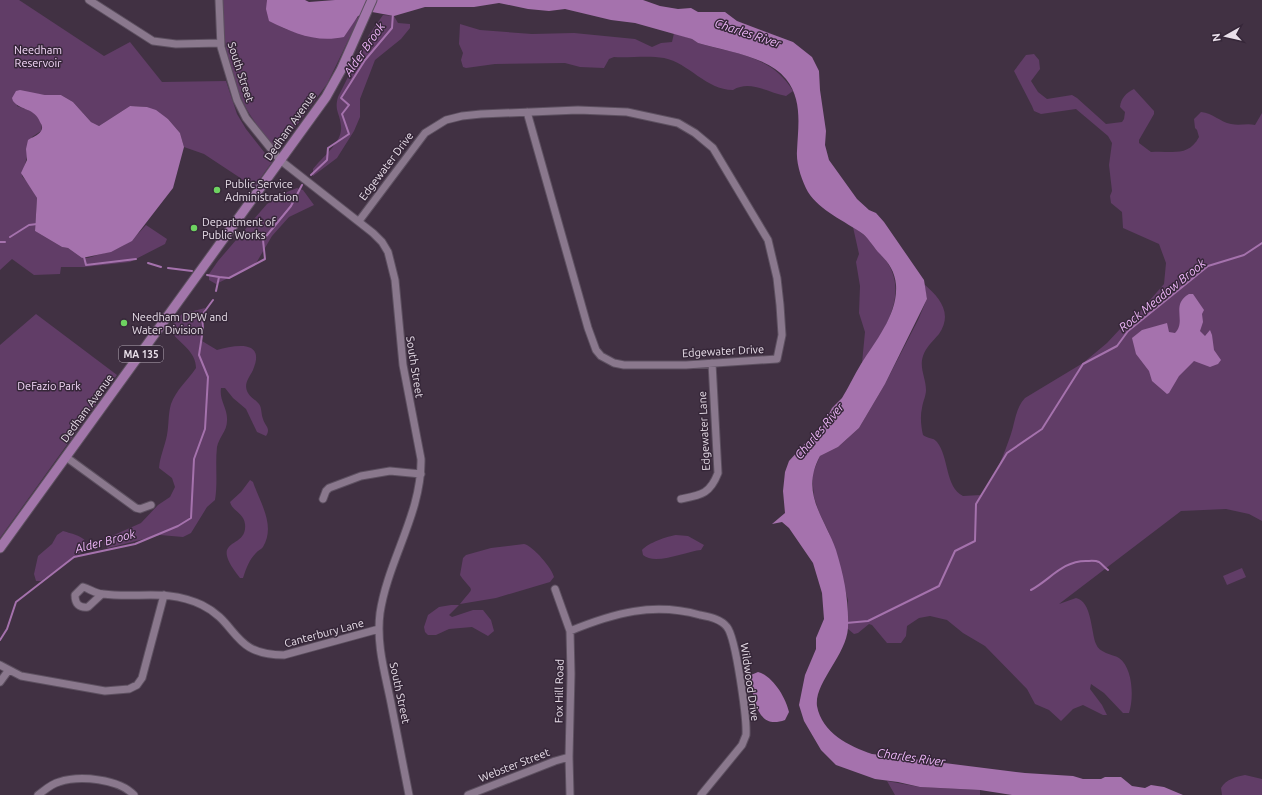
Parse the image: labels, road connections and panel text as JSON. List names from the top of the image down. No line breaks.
{"streets":{"main road":["Dedham Avenue","MA 135"],"street":["South Street","Edgewater Drive","Edgewater Lane","Canterbury Lane","Wildwood Drive","Fox Hill Road","Webster Street"]},"crossings":[["South Street","Dedham Avenue"],["South Street","Edgewater Drive"],["South Street","Canterbury Lane"],["Edgewater Drive","Edgewater Lane"],["Wildwood Drive","Fox Hill Road"],["Fox Hill Road","Webster Street"]],"water":["Charles River","Alder Brook","Rock Meadow Brook"],"parks":["Needham Reservoir","DeFazio Park"],"places":["Public Service Administration","Department of Public Works","Needham DPW and Water Division"],"north":"left"}
